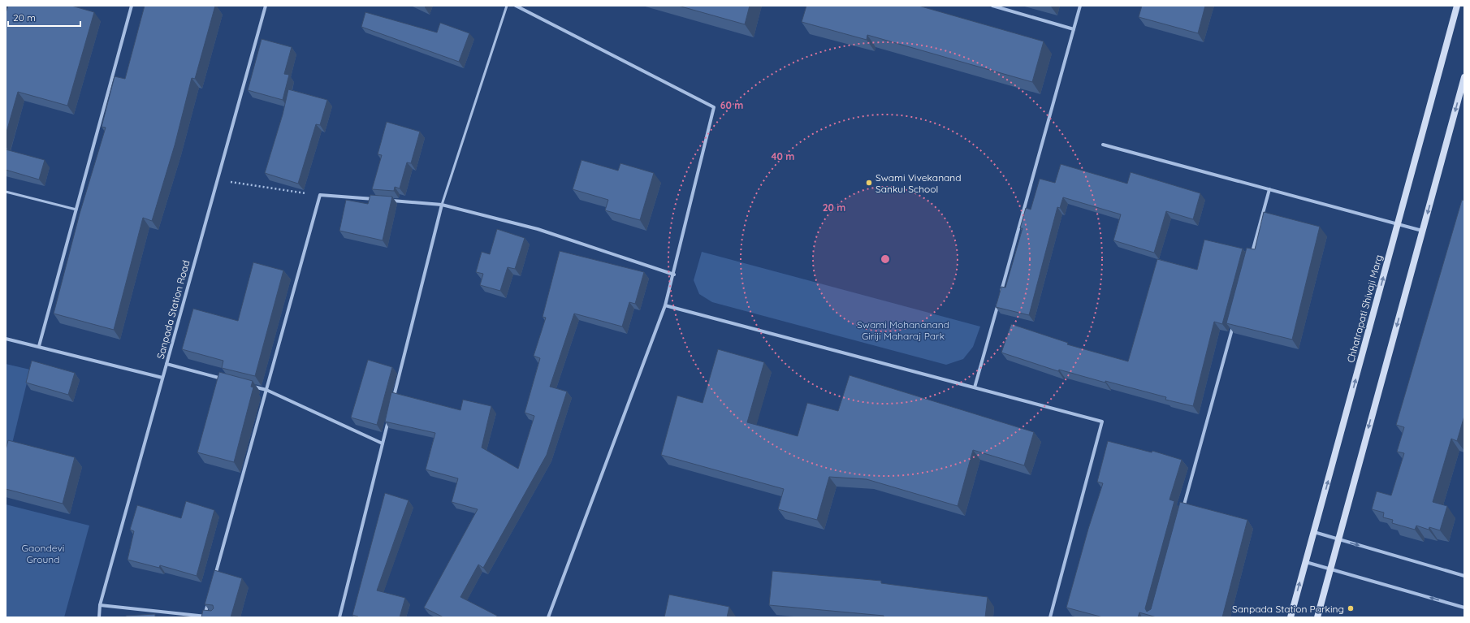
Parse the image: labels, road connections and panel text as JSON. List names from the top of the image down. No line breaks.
{"streets":{"street":["Chhatrapati Shivaji Marg","Sanpada Station Road"]},"parks":["Swami Mohananand Giriji Maharaj Park","Gaondevi Ground"],"places":["Swami Vivekanand Sankul School","Sanpada Station Parking"],"scale_bar":"20 m","rings":["60 m","40 m","20 m"]}
